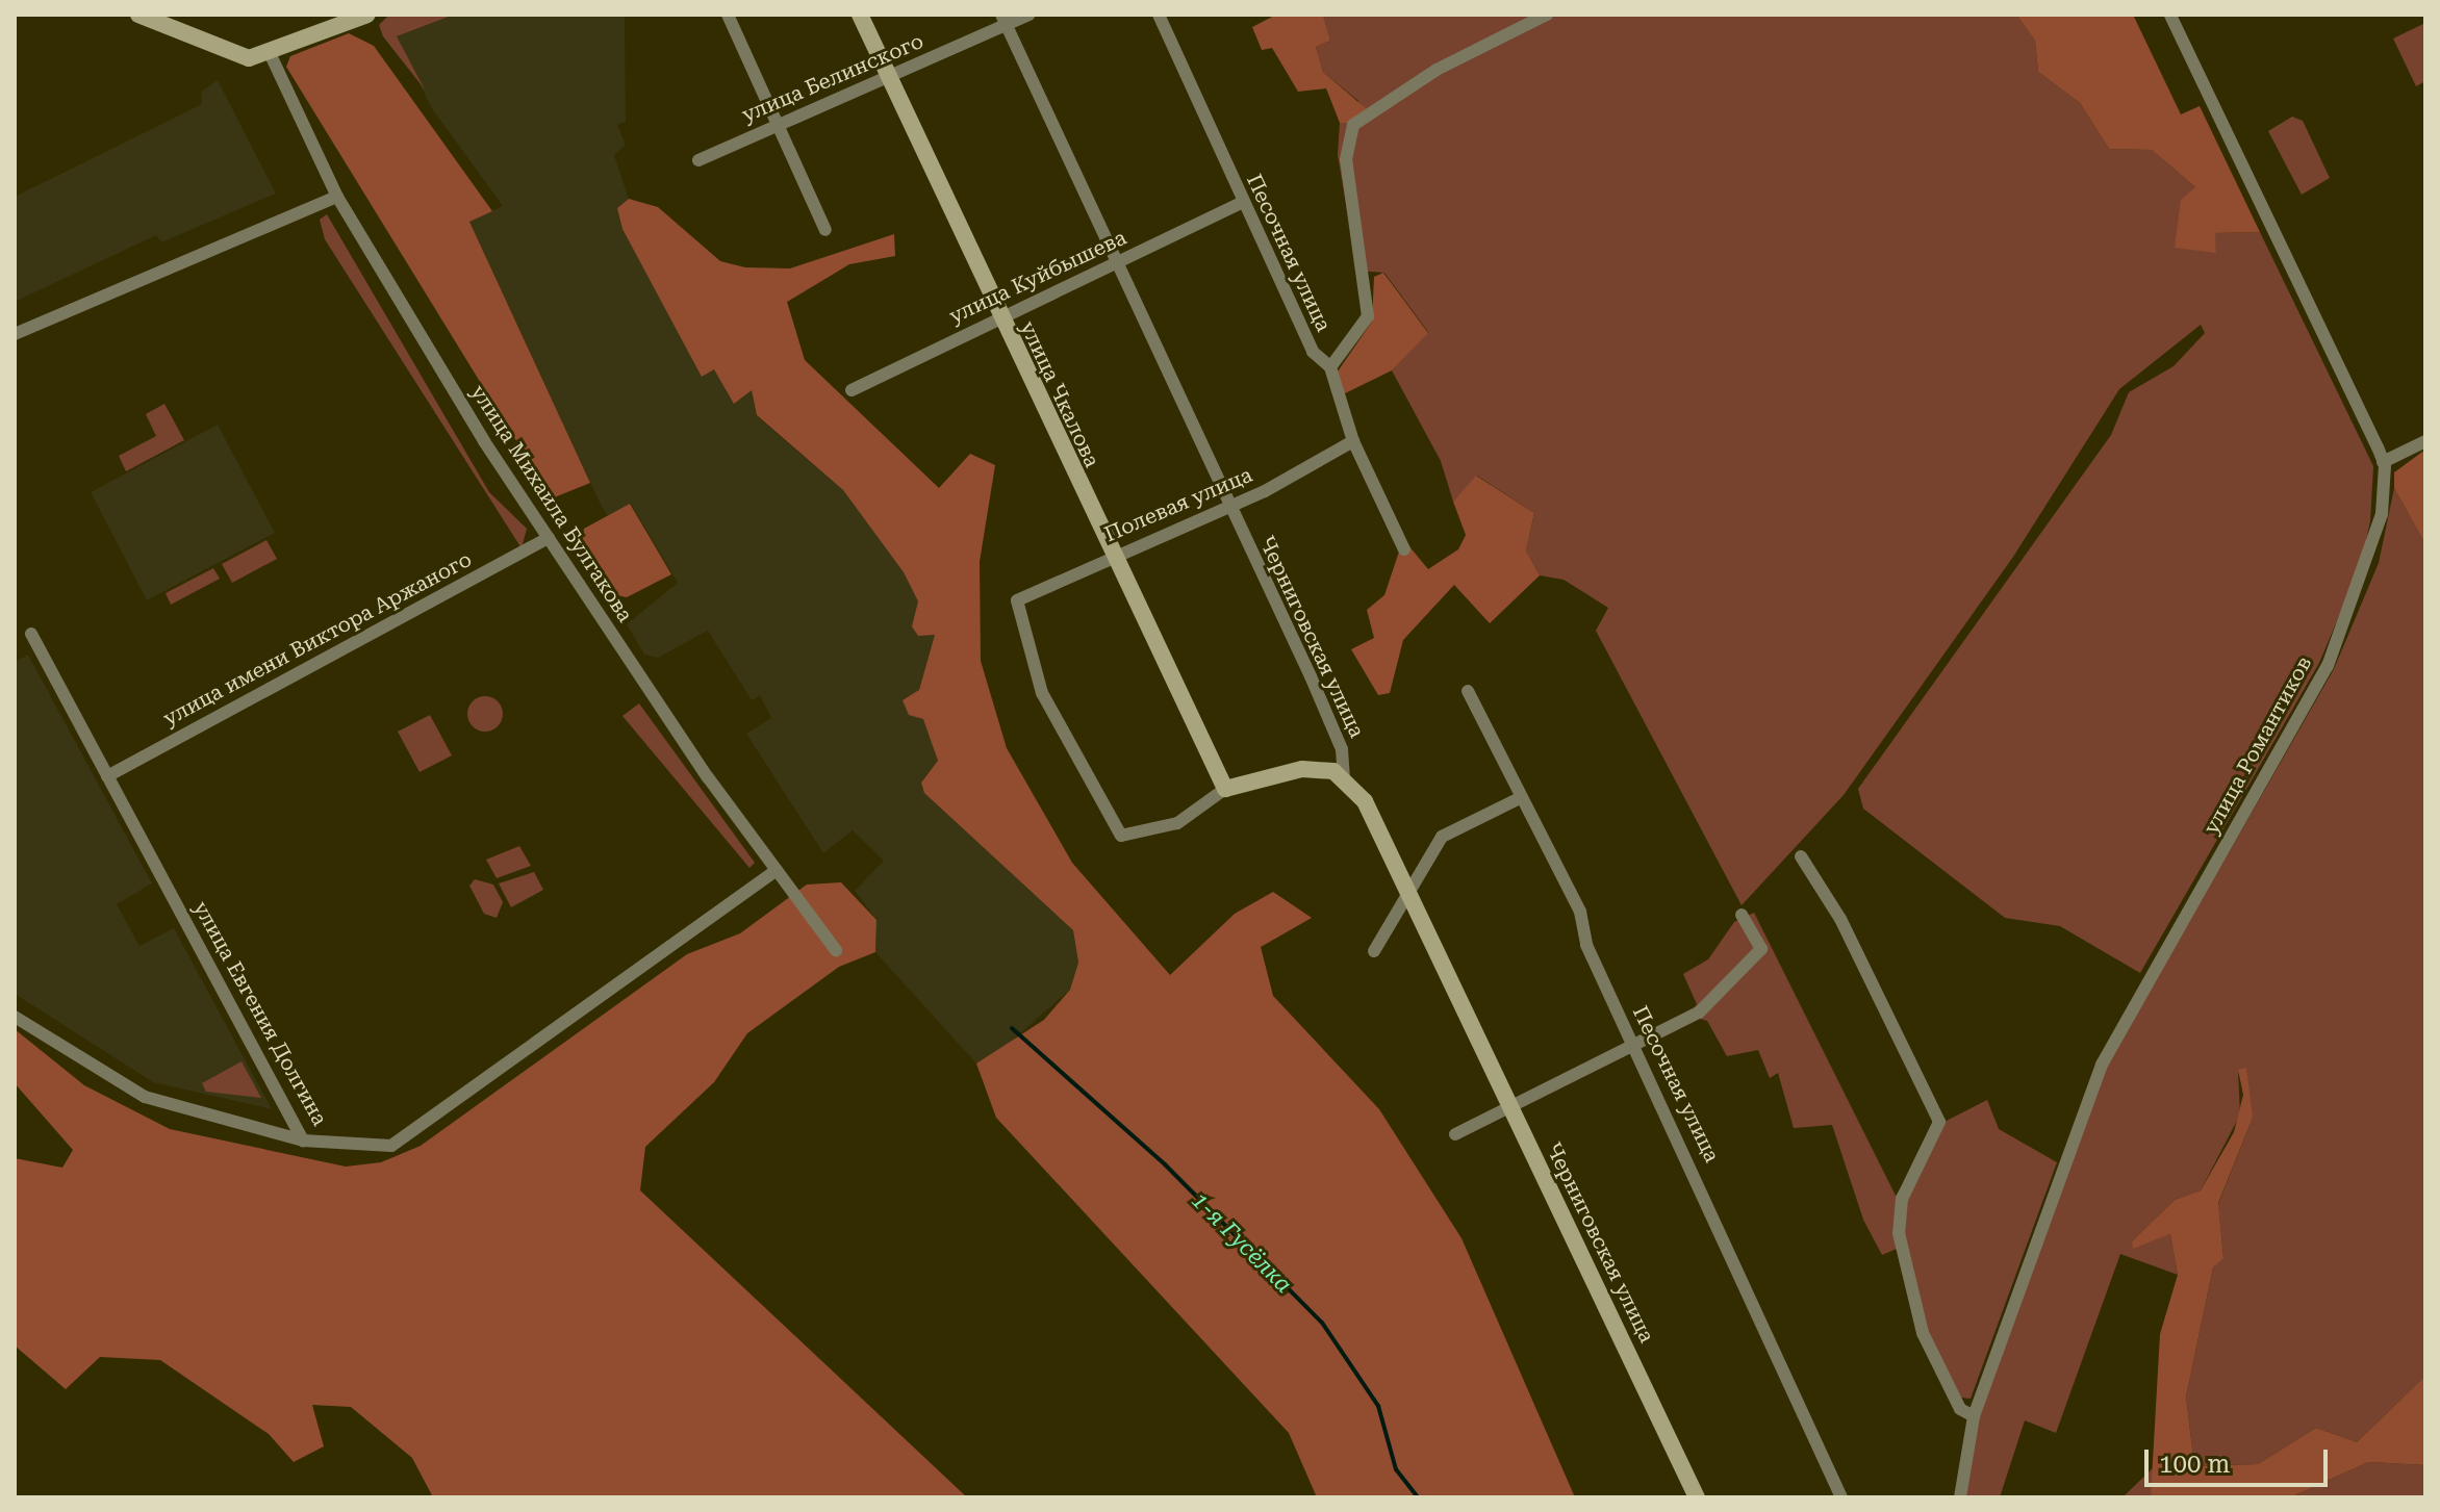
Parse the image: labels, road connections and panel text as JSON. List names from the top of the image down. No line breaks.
{"streets":{"street":["улица Белинского","Песочная улица","улица Куйбышева","улица Чкалова","улица Михаила Булгакова","Полевая улица","Черниговская улица","улица имени Виктора Аржаного","улица Романтиков","улица Евгения Долгина"]},"crossings":[["улица Белинского","улица Чкалова"],["улица Белинского","Черниговская улица"],["Песочная улица","улица Куйбышева"],["Песочная улица","Полевая улица"],["улица Куйбышева","улица Чкалова"],["улица Куйбышева","Черниговская улица"],["улица Чкалова","Полевая улица"],["улица Михаила Булгакова","улица имени Виктора Аржаного"],["улица Михаила Булгакова","улица Евгения Долгина"],["Полевая улица","Черниговская улица"],["улица имени Виктора Аржаного","улица Евгения Долгина"]],"water":["1-я Гусёлка"],"scale_bar":"100 m"}
